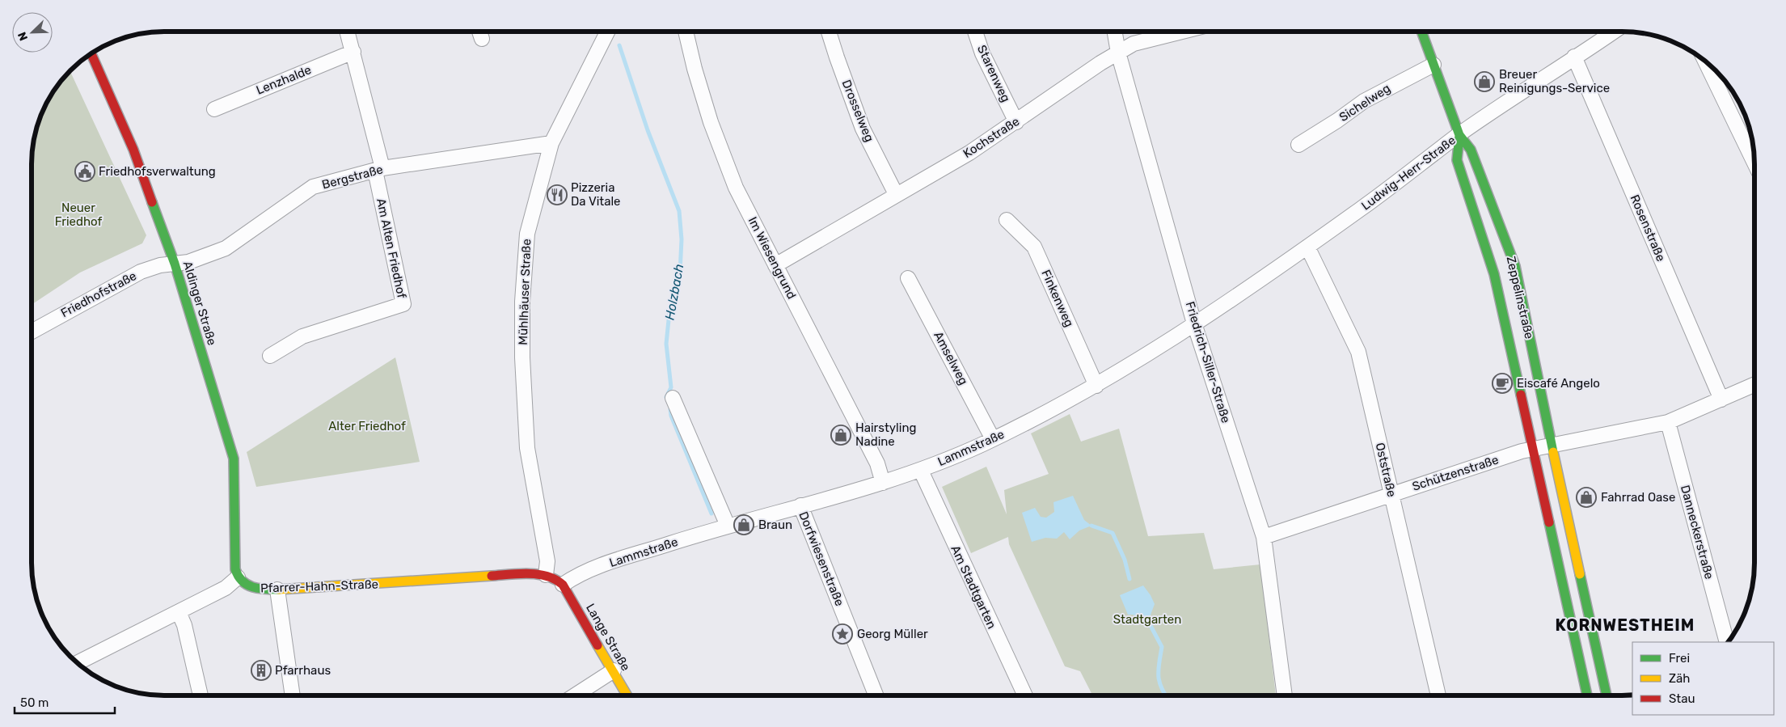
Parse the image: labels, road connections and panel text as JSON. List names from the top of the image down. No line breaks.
{"streets":{"street":["Starenweg","Lenzhalde","Sichelweg","Drosselweg","Kochstraße","Ludwig-Herr-Straße","Bergstraße","Rosenstraße","Am Alten Friedhof","Im Wiesengrund","Mühlhäuser Straße","Friedhofstraße","Zeppelinstraße","Finkenweg","Aldinger Straße","Amselweg","Friedrich-Siller-Straße","Lammstraße","Oststraße","Schützenstraße","Danneckerstraße","Dorfwiesenstraße","Pfarrer-Hahn-Straße","Am Stadtgarten","Lange Straße"]},"crossings":[["Starenweg","Kochstraße"],["Sichelweg","Zeppelinstraße"],["Drosselweg","Kochstraße"],["Kochstraße","Im Wiesengrund"],["Kochstraße","Friedrich-Siller-Straße"],["Ludwig-Herr-Straße","Rosenstraße"],["Ludwig-Herr-Straße","Zeppelinstraße"],["Ludwig-Herr-Straße","Friedrich-Siller-Straße"],["Ludwig-Herr-Straße","Lammstraße"],["Ludwig-Herr-Straße","Oststraße"],["Bergstraße","Am Alten Friedhof"],["Bergstraße","Mühlhäuser Straße"],["Bergstraße","Friedhofstraße"],["Bergstraße","Aldinger Straße"],["Im Wiesengrund","Lammstraße"],["Mühlhäuser Straße","Pfarrer-Hahn-Straße"],["Friedhofstraße","Aldinger Straße"],["Zeppelinstraße","Schützenstraße"],["Finkenweg","Lammstraße"],["Aldinger Straße","Pfarrer-Hahn-Straße"],["Amselweg","Lammstraße"],["Friedrich-Siller-Straße","Lammstraße"],["Friedrich-Siller-Straße","Schützenstraße"],["Lammstraße","Dorfwiesenstraße"],["Lammstraße","Pfarrer-Hahn-Straße"],["Lammstraße","Am Stadtgarten"],["Lammstraße","Lange Straße"],["Oststraße","Schützenstraße"],["Pfarrer-Hahn-Straße","Lange Straße"]],"districts":["KORNWESTHEIM"],"water":["Holzbach"],"parks":["Neuer Friedhof","Alter Friedhof","Stadtgarten"],"places":{"shop":["Breuer Reinigungs-Service","Hairstyling Nadine","Fahrrad Oase","Braun"],"public building":["Friedhofsverwaltung"],"restaurant":["Pizzeria Da Vitale"],"cafe":["Eiscafé Angelo"],"place":["Georg Müller"],"building":["Pfarrhaus"]},"legend":["Frei","Zäh","Stau"],"scale_bar":"50 m","north":"bottom left"}
